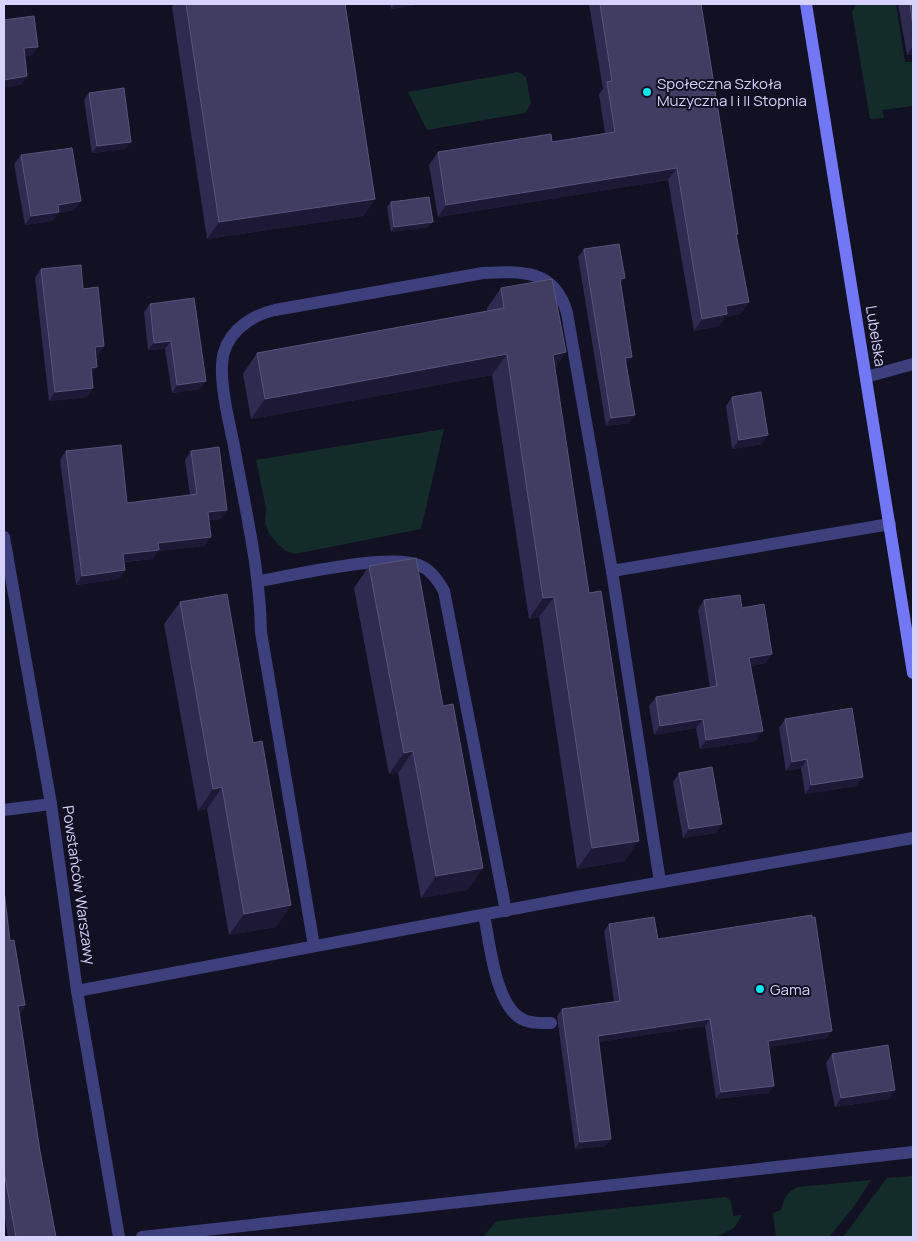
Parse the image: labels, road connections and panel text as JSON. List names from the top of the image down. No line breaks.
{"streets":{"main road":["Lubelska"],"street":["Powstańców Warszawy"]},"places":["Społeczna Szkoła Muzyczna I i II Stopnia","Gama"]}
